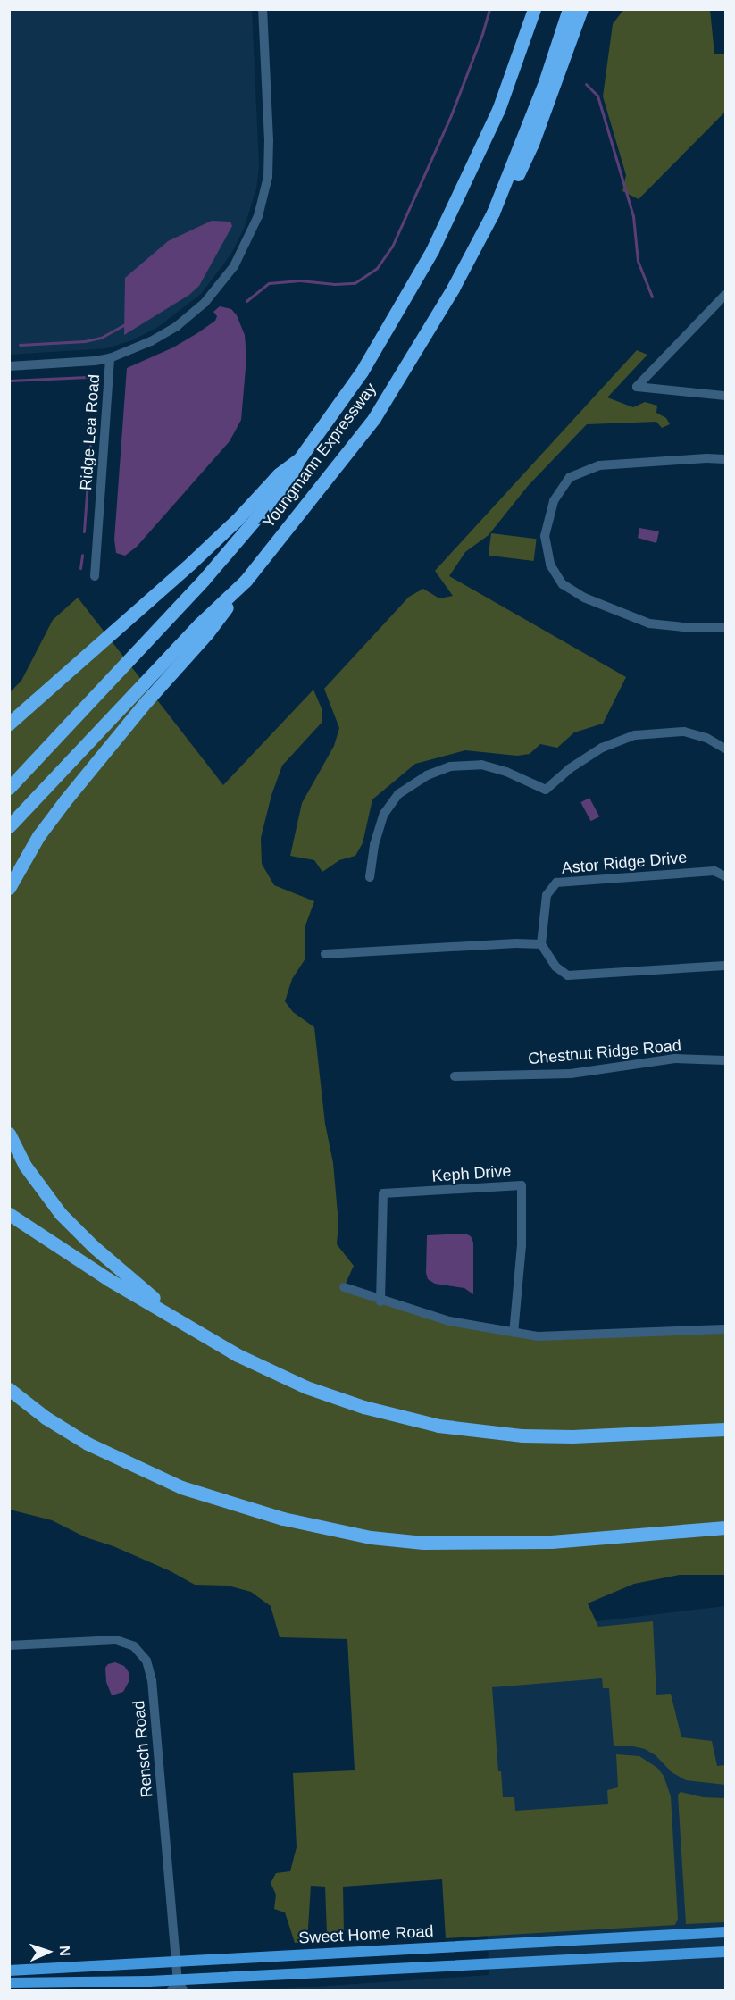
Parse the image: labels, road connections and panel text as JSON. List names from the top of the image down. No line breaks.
{"streets":{"highway":["Youngmann Expressway"],"main road":["Sweet Home Road"],"street":["Ridge Lea Road","Astor Ridge Drive","Chestnut Ridge Road","Keph Drive","Rensch Road"]},"crossings":[["Rensch Road","Sweet Home Road"]],"north":"right"}
